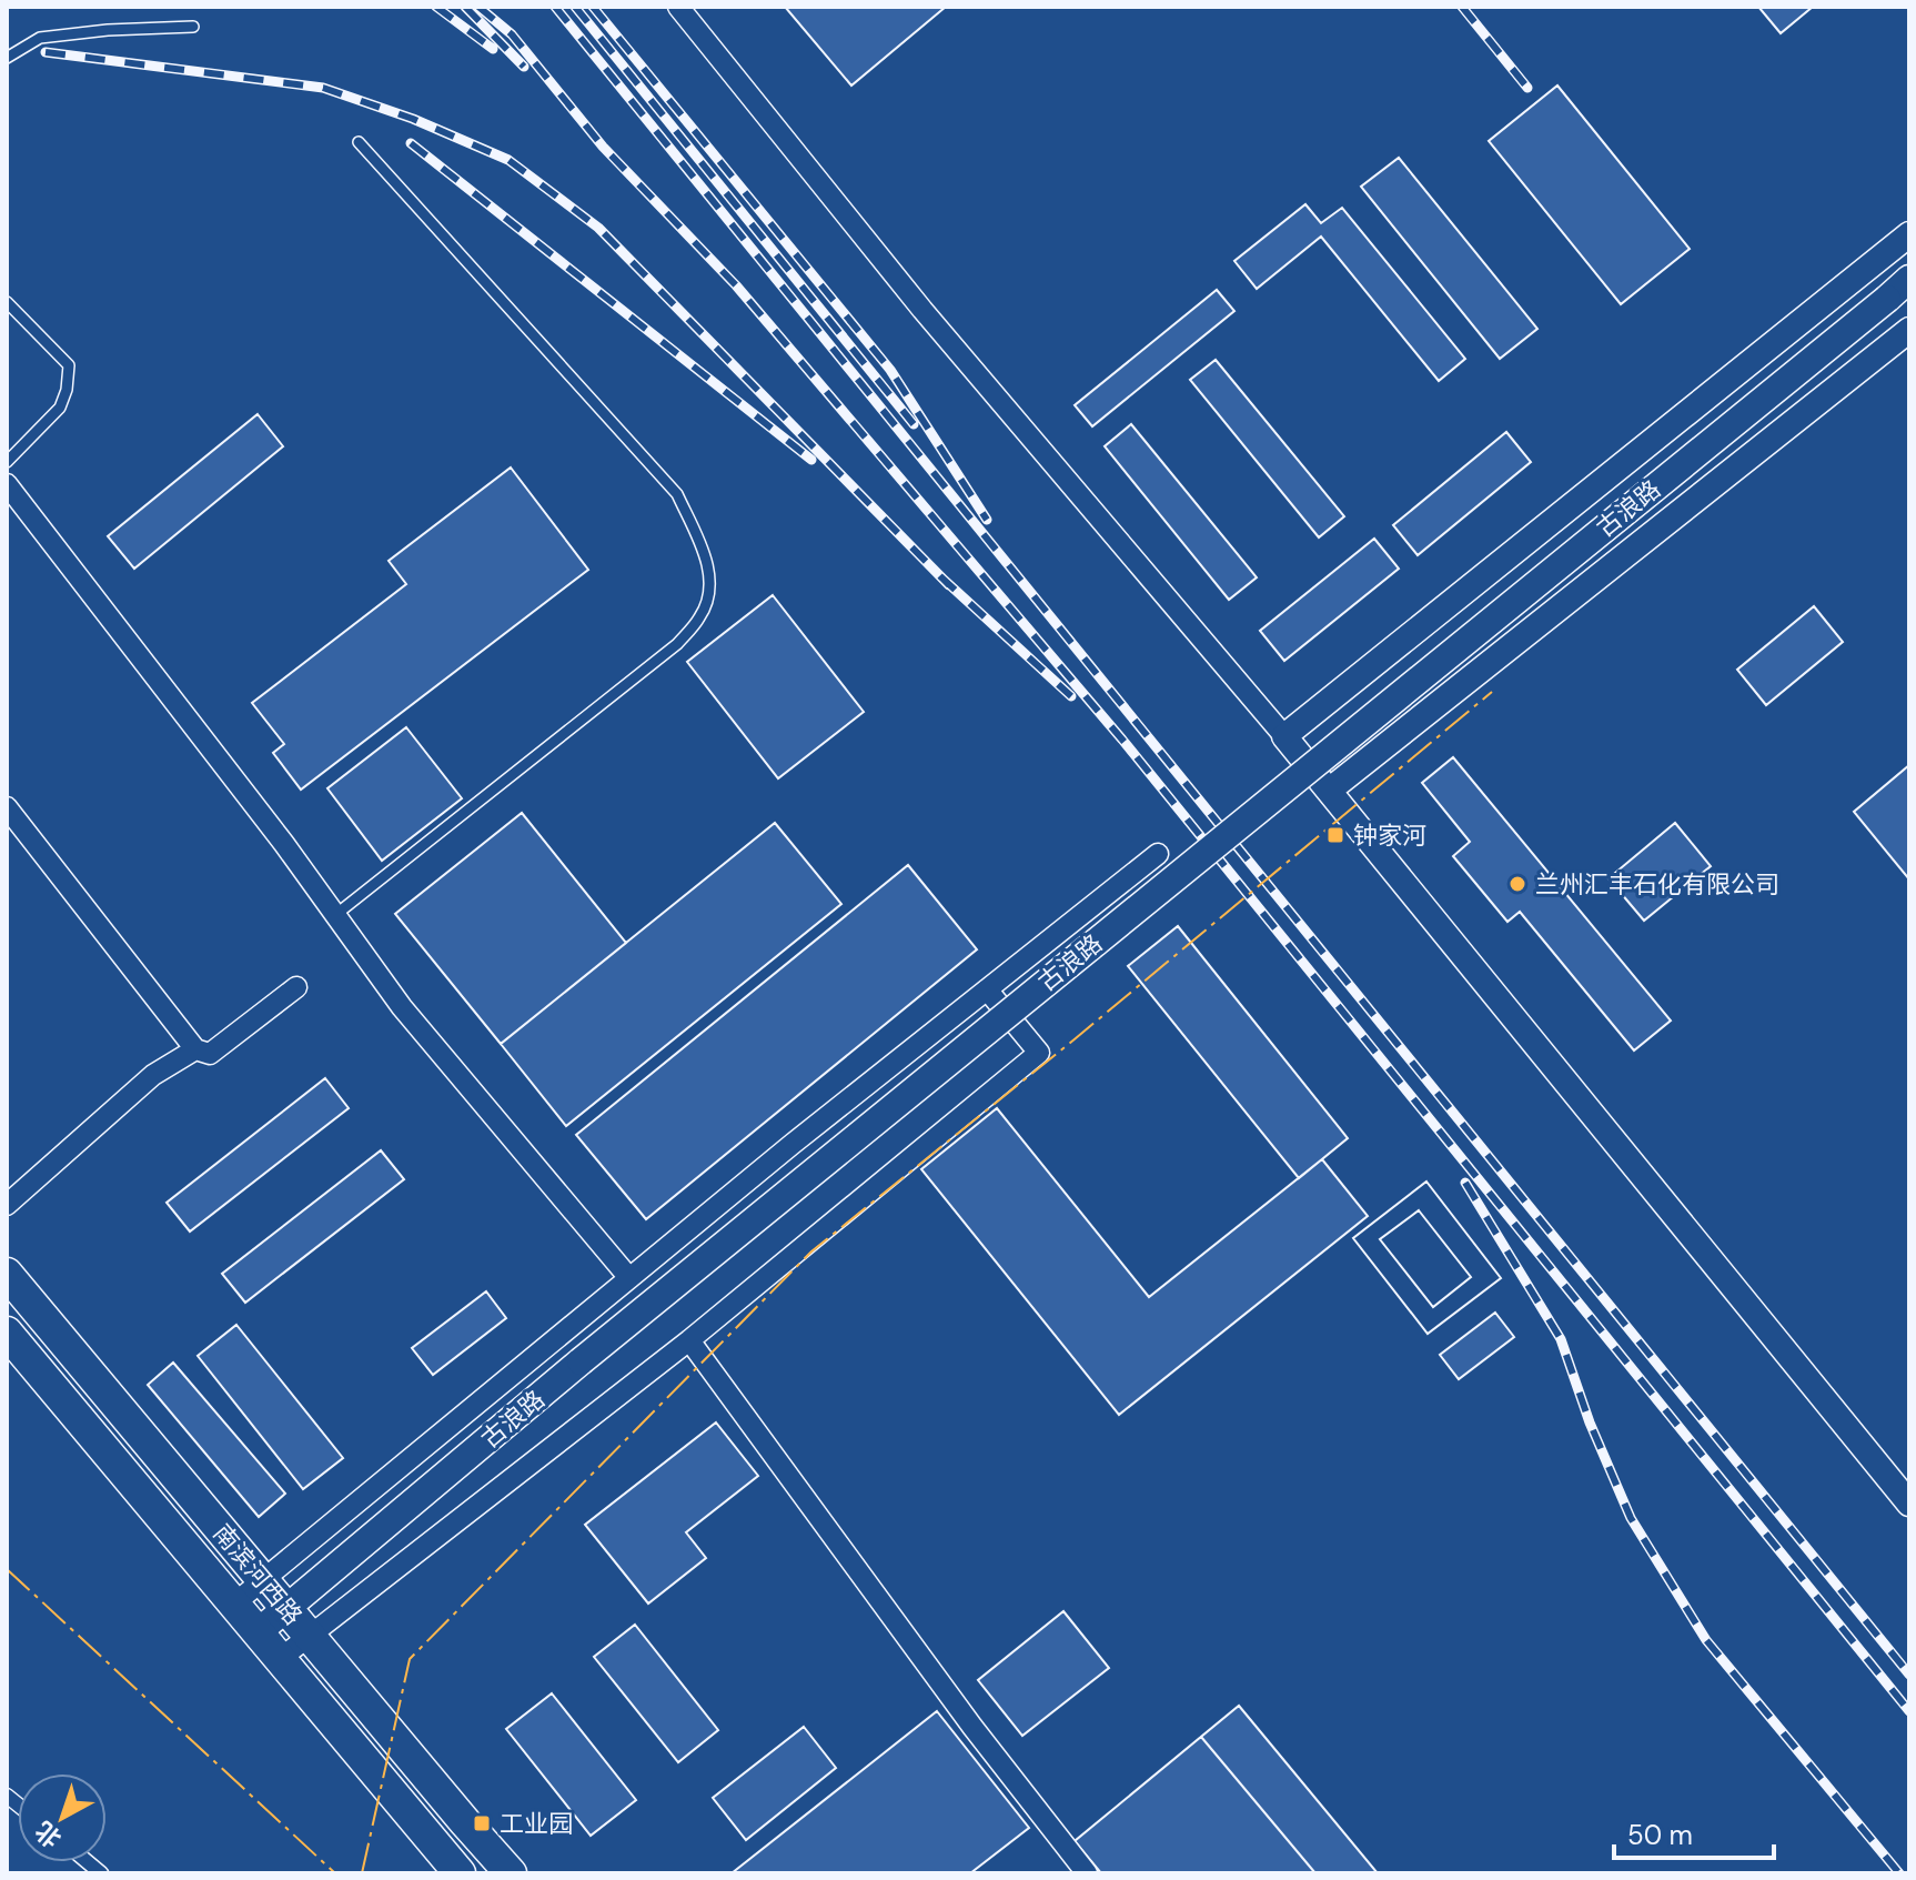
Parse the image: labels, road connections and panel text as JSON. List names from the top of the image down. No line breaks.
{"streets":{"highway":["南滨河西路"],"main road":["古浪路"]},"crossings":[["古浪路","南滨河西路"]],"places":{"transit":["钟家河","工业园"],"other":["兰州汇丰石化有限公司"]},"scale_bar":"50 m","north":"bottom left"}
